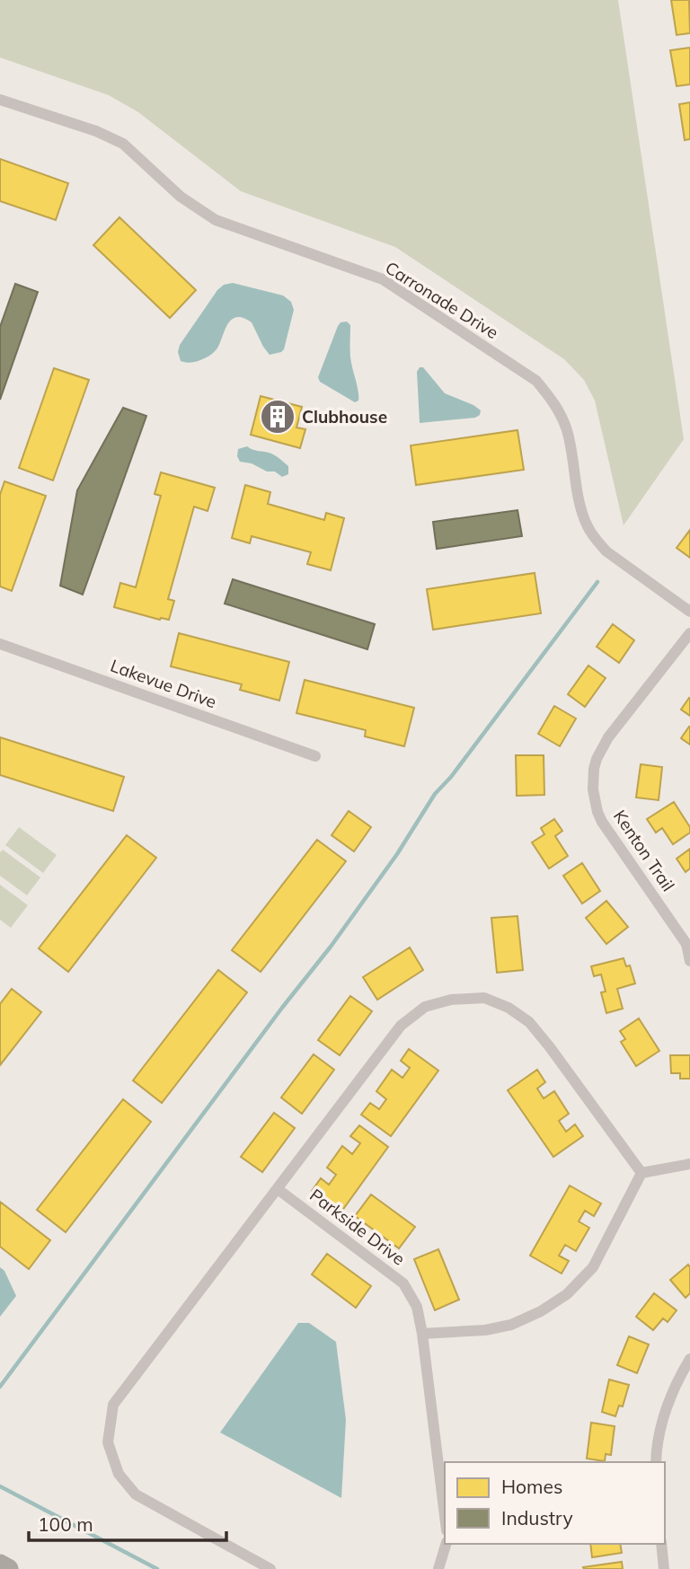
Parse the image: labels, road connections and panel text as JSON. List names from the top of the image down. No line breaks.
{"streets":{"street":["Carronade Drive","Lakevue Drive","Kenton Trail","Parkside Drive"]},"places":{"building":["Clubhouse"]},"legend":["Homes","Industry"],"scale_bar":"100 m"}
